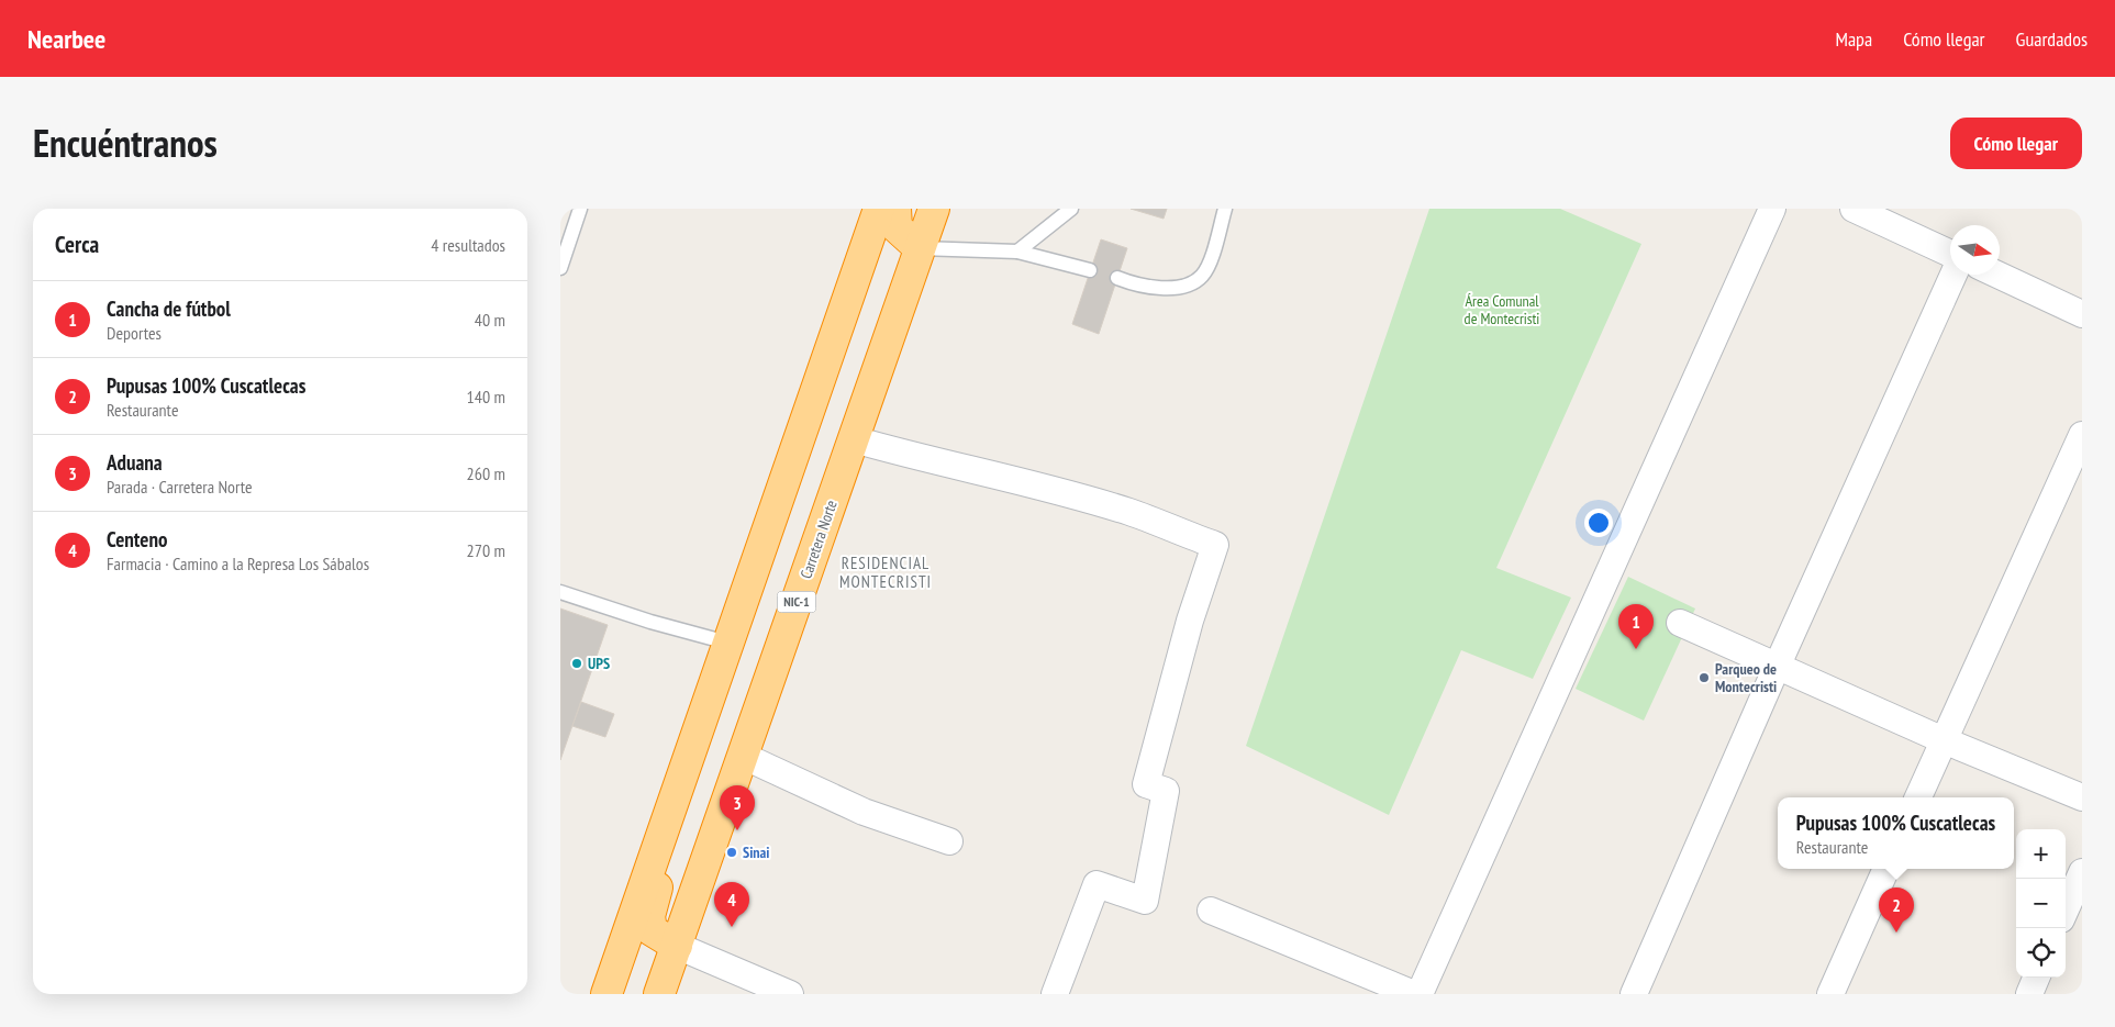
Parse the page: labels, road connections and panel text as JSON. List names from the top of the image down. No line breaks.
{"streets":{"highway":["Carretera Norte","NIC-1"]},"districts":["RESIDENCIAL MONTECRISTI"],"parks":["Área Comunal de Montecristi"],"places":["UPS","Parqueo de Montecristi","Sinai"],"north":"right","page":{"header":"Nearbee","nav":["Mapa","Cómo llegar","Guardados"],"title":"Encuéntranos","buttons":"Cómo llegar","heading":["Cerca","4 resultados"],"list":[{"mark":"1","name":"Cancha de fútbol","note":"Deportes","value":"40 m"},{"mark":"2","name":"Pupusas 100% Cuscatlecas","note":"Restaurante","value":"140 m"},{"mark":"3","name":"Aduana","note":"Parada · Carretera Norte","value":"260 m"},{"mark":"4","name":"Centeno","note":"Farmacia · Camino a la Represa Los Sábalos","value":"270 m"}],"pins":["1","3","4","2"],"popup":["Pupusas 100% Cuscatlecas","Restaurante"],"map_buttons":["+","−"]}}
